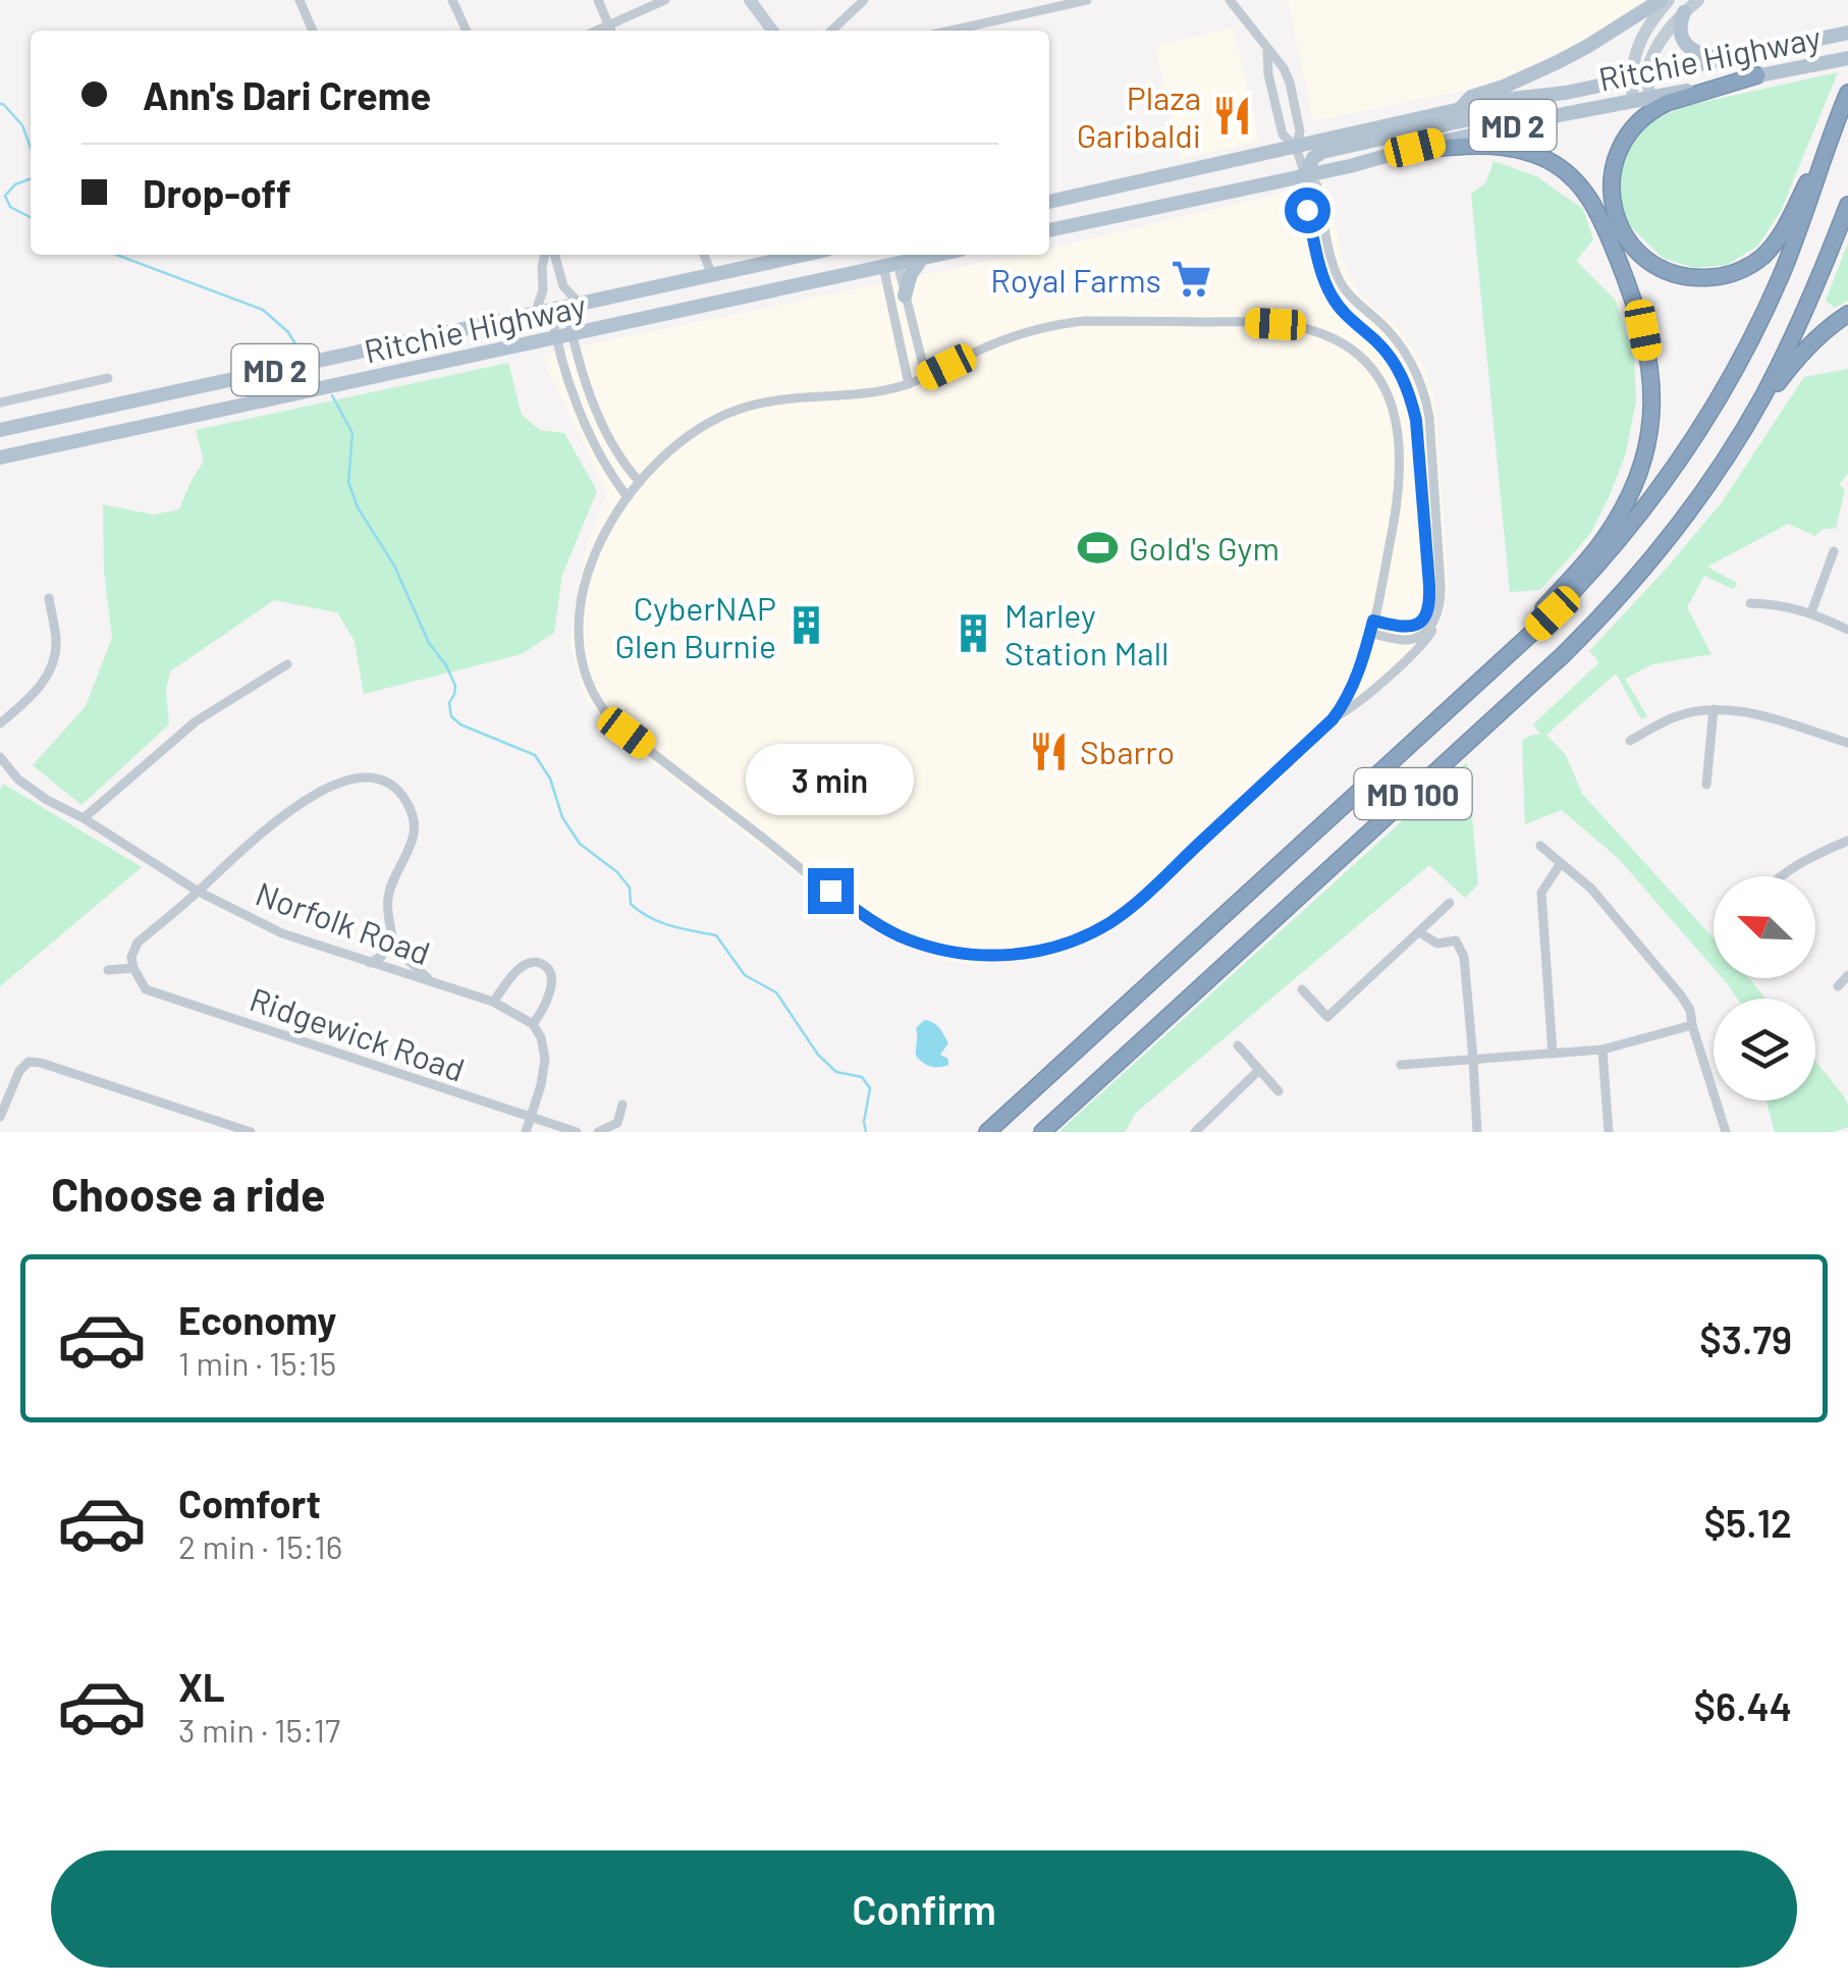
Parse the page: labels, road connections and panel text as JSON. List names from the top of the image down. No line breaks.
{"streets":{"highway":["MD 100"],"main road":["Ritchie Highway","MD 2"],"street":["Norfolk Road","Ridgewick Road"]},"places":{"restaurant":["Plaza Garibaldi","Sbarro"],"supermarket":["Royal Farms"],"sports":["Gold's Gym"],"building":["CyberNAP Glen Burnie","Marley Station Mall"]},"north":"top left","page":{"banner":["Ann's Dari Creme","Drop-off"],"bubble":"3 min","heading":"Choose a ride","list":[{"name":"Economy","note":"1 min · 15:15","value":"$3.79"},{"name":"Comfort","note":"2 min · 15:16","value":"$5.12"},{"name":"XL","note":"3 min · 15:17","value":"$6.44"}],"buttons":"Confirm"}}
